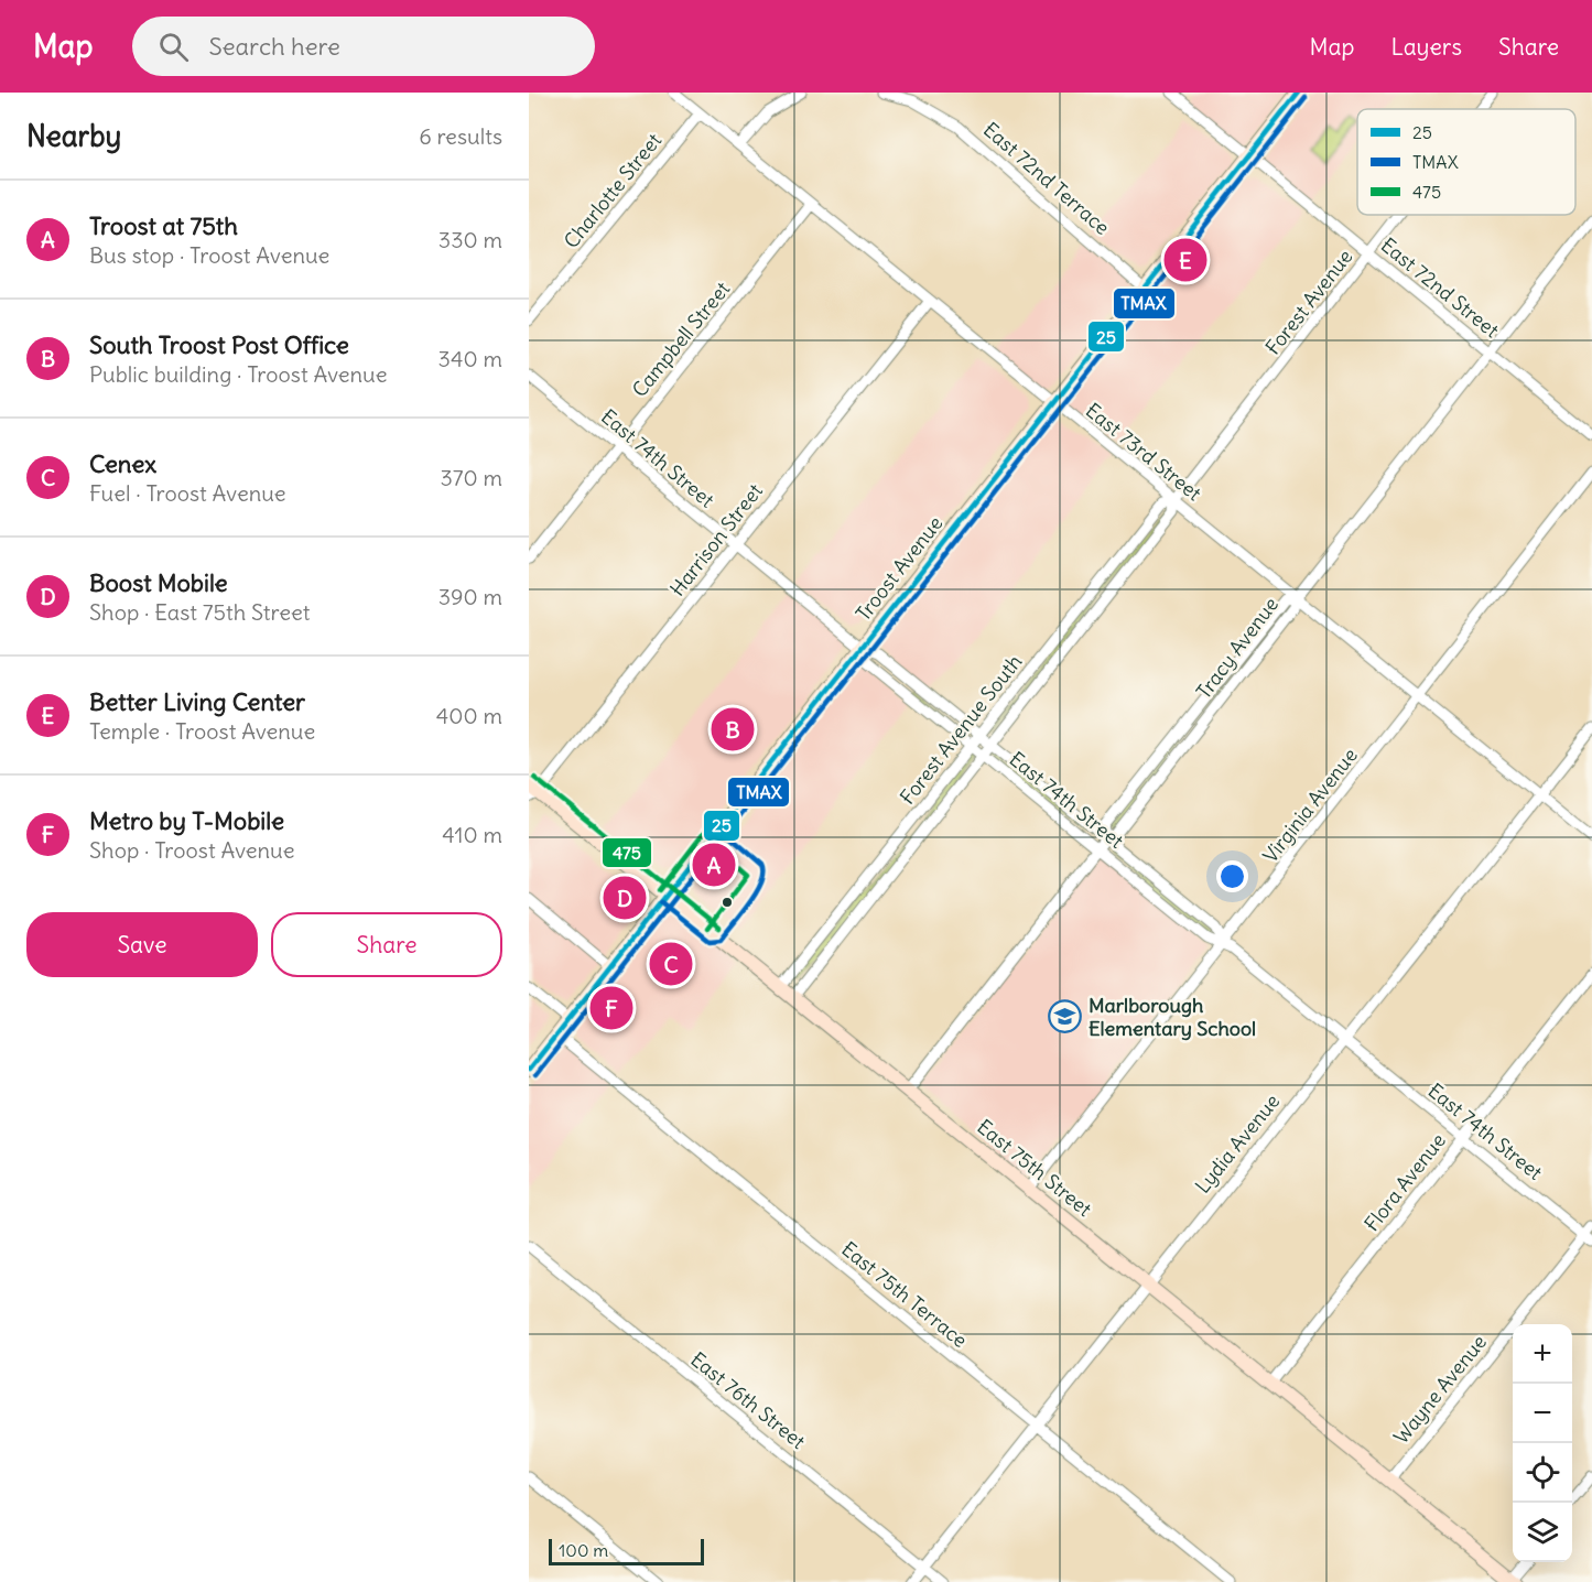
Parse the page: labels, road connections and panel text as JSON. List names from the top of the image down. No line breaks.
{"streets":{"main road":["Troost Avenue","East 75th Street"],"street":["East 72nd Terrace","Charlotte Street","East 72nd Street","Forest Avenue","Campbell Street","East 73rd Street","East 74th Street","Harrison Street","Tracy Avenue","Forest Avenue South","Virginia Avenue","Lydia Avenue","Flora Avenue","East 75th Terrace","Wayne Avenue","East 76th Street"]},"crossings":[["East 72nd Terrace","Troost Avenue"],["Charlotte Street","East 73rd Street"],["East 72nd Street","Forest Avenue"],["East 72nd Street","Troost Avenue"],["East 72nd Street","Tracy Avenue"],["Forest Avenue","East 73rd Street"],["Forest Avenue","Forest Avenue South"],["Campbell Street","East 73rd Street"],["Campbell Street","East 74th Street"],["East 73rd Street","Harrison Street"],["East 73rd Street","Troost Avenue"],["East 73rd Street","Tracy Avenue"],["East 73rd Street","Forest Avenue South"],["East 73rd Street","Virginia Avenue"],["East 73rd Street","Lydia Avenue"],["East 74th Street","Harrison Street"],["East 74th Street","Troost Avenue"],["East 74th Street","Tracy Avenue"],["East 74th Street","Forest Avenue South"],["East 74th Street","Virginia Avenue"],["East 74th Street","Lydia Avenue"],["East 74th Street","Flora Avenue"],["East 74th Street","Wayne Avenue"],["Harrison Street","East 75th Street"],["Troost Avenue","East 75th Street"],["Troost Avenue","East 75th Terrace"],["Tracy Avenue","East 75th Street"],["Forest Avenue South","East 75th Street"],["Virginia Avenue","East 75th Street"],["Lydia Avenue","East 75th Street"],["Lydia Avenue","East 75th Terrace"],["Lydia Avenue","East 76th Street"],["East 75th Street","Flora Avenue"],["East 75th Street","Wayne Avenue"]],"places":{"school or university":["Marlborough Elementary School"]},"lines":["transit line 25","transit line TMAX","transit line 475"],"legend":["25","TMAX","475"],"scale_bar":"100 m","page":{"header":"Map","search":"Search here","nav":["Map","Layers","Share"],"heading":["Nearby","6 results"],"list":[{"mark":"A","name":"Troost at 75th","note":"Bus stop · Troost Avenue","value":"330 m"},{"mark":"B","name":"South Troost Post Office","note":"Public building · Troost Avenue","value":"340 m"},{"mark":"C","name":"Cenex","note":"Fuel · Troost Avenue","value":"370 m"},{"mark":"D","name":"Boost Mobile","note":"Shop · East 75th Street","value":"390 m"},{"mark":"E","name":"Better Living Center","note":"Temple · Troost Avenue","value":"400 m"},{"mark":"F","name":"Metro by T-Mobile","note":"Shop · Troost Avenue","value":"410 m"}],"pins":["E","B","A","D","C","F"],"buttons":["Save","Share"],"map_buttons":["+","−"],"scale":"100 m"}}
